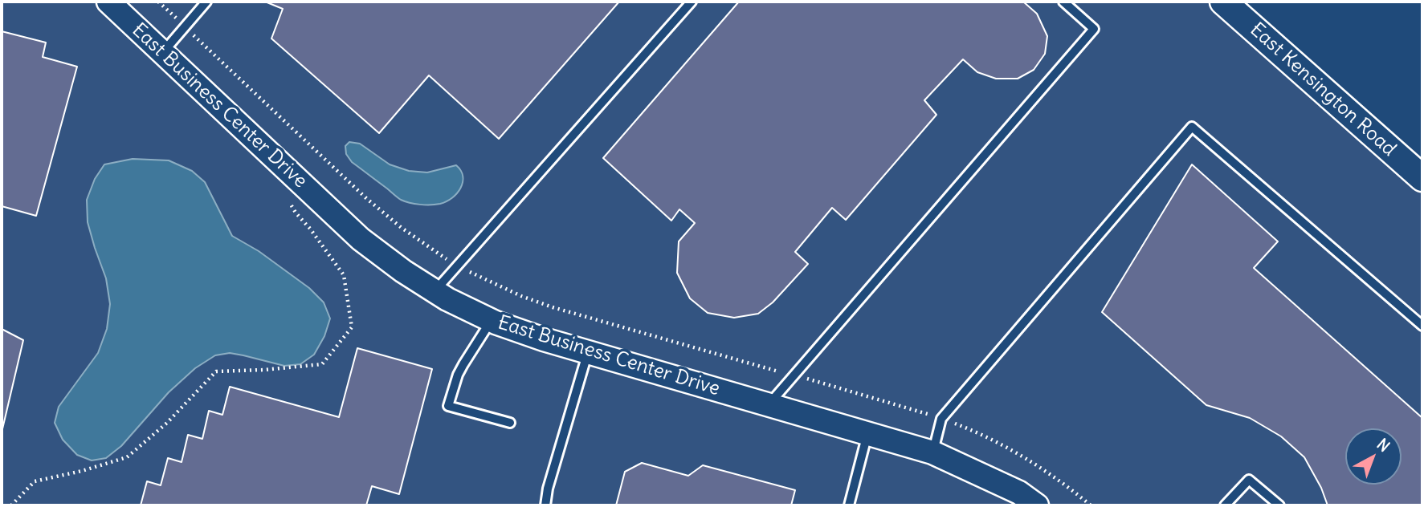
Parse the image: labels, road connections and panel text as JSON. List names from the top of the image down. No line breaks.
{"streets":{"main road":["East Kensington Road"],"street":["East Business Center Drive"]},"north":"top right"}
